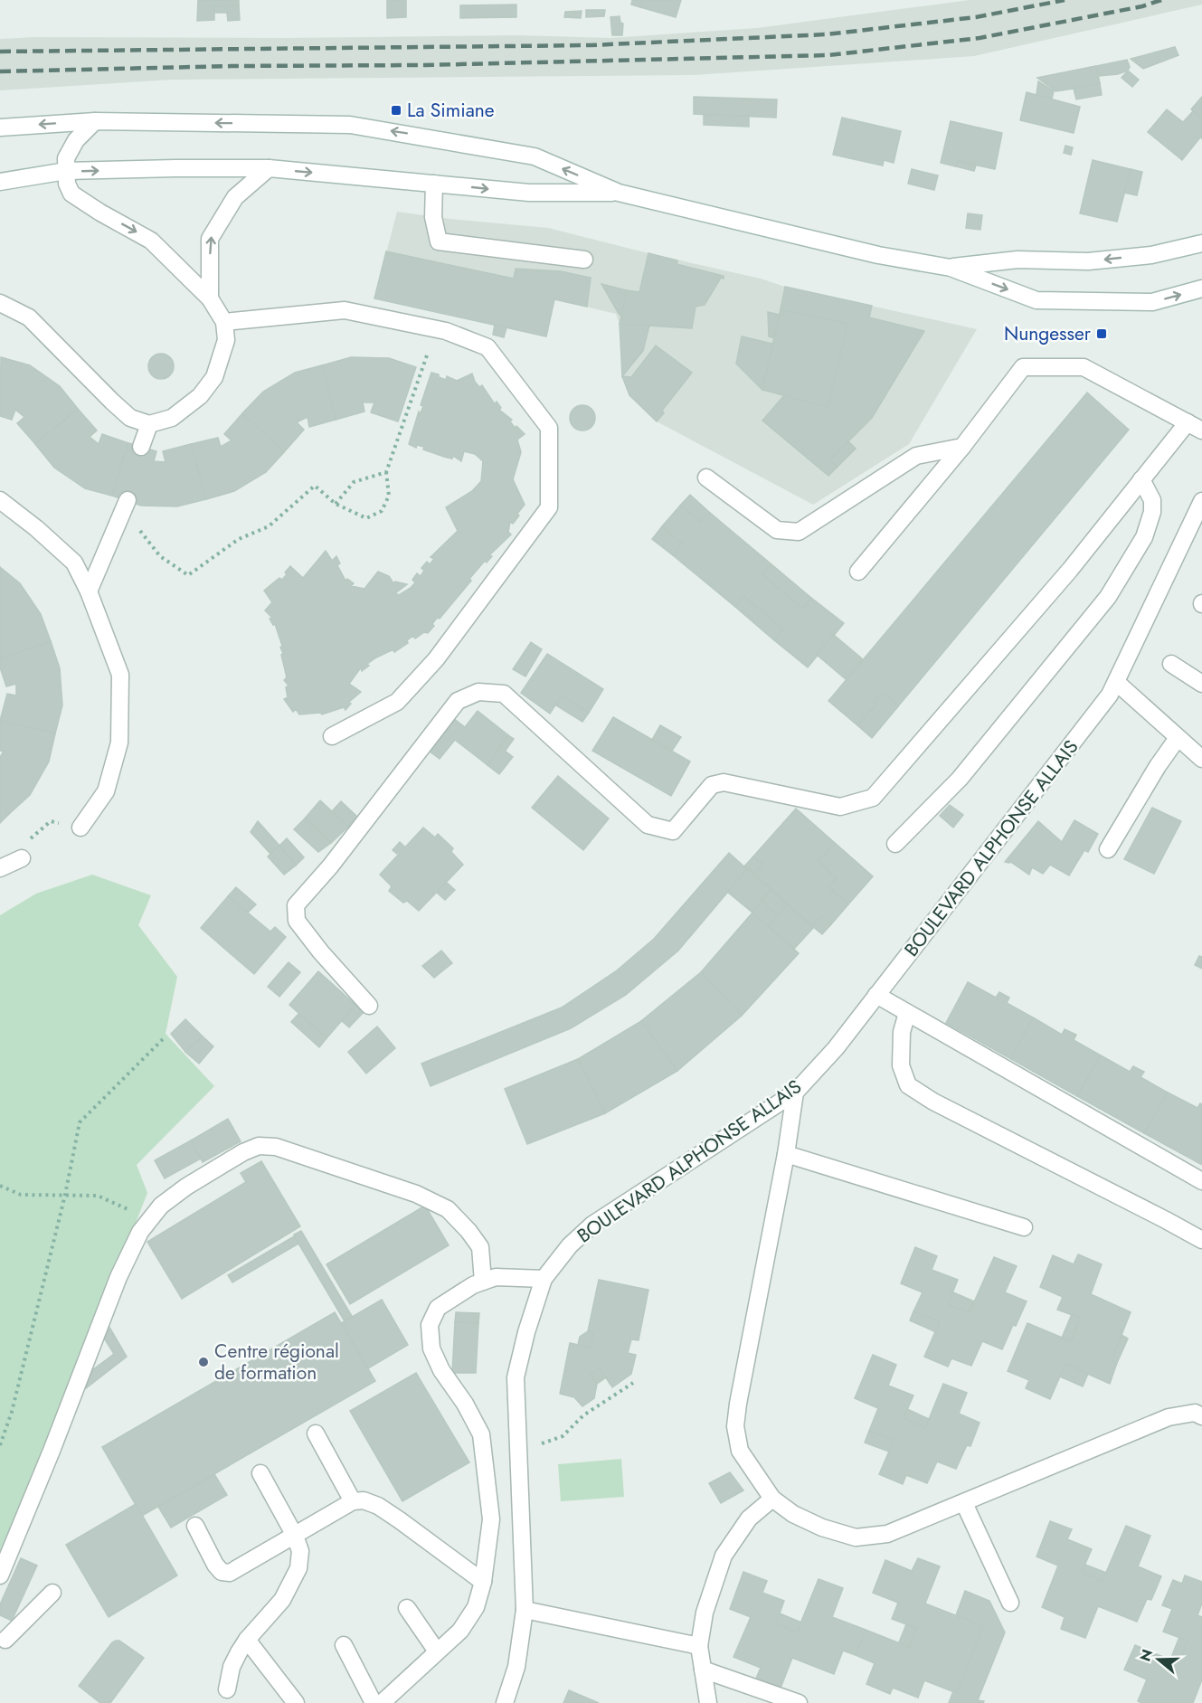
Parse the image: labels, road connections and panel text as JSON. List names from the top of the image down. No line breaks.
{"streets":{"street":["BOULEVARD ALPHONSE ALLAIS"]},"places":{"transit":["La Simiane","Nungesser"],"other":["Centre régional de formation"]},"north":"left"}
